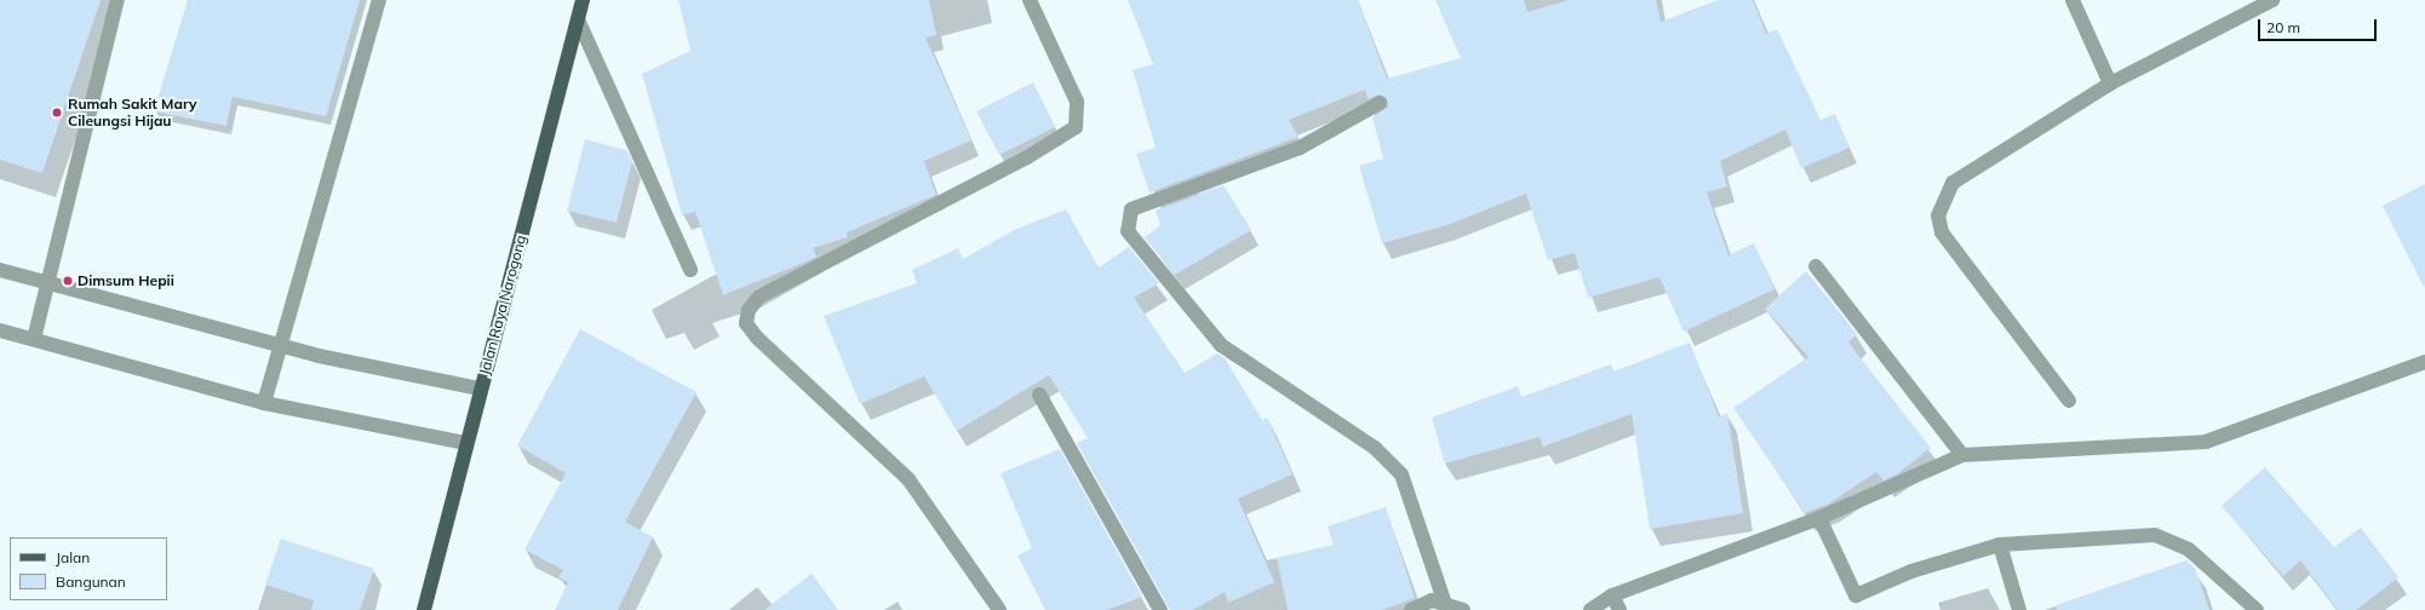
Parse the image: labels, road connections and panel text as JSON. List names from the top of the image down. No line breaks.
{"streets":{"main road":["Jalan Raya Narogong"]},"places":["Rumah Sakit Mary Cileungsi Hijau","Dimsum Hepii"],"legend":["Jalan","Bangunan"],"scale_bar":"20 m"}
